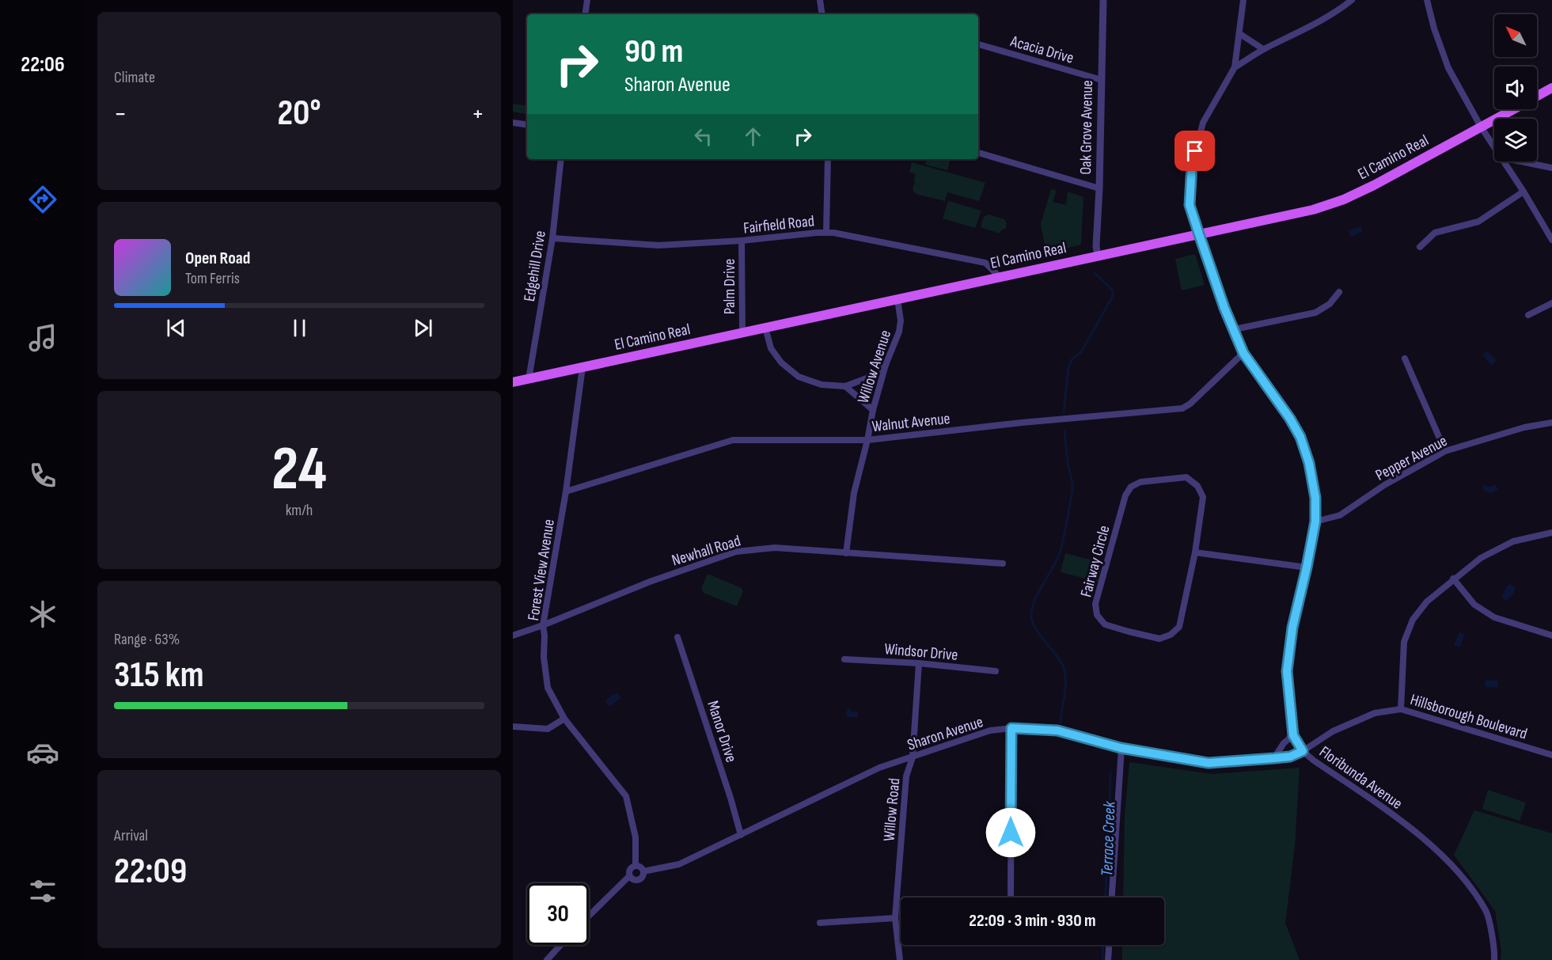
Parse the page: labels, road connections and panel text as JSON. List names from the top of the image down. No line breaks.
{"streets":{"main road":["El Camino Real"],"street":["Acacia Drive","Oak Grove Avenue","Fairfield Road","Edgehill Drive","Palm Drive","Willow Avenue","Walnut Avenue","Pepper Avenue","Newhall Road","Fairway Circle","Forest View Avenue","Windsor Drive","Hillsborough Boulevard","Manor Drive","Sharon Avenue","Floribunda Avenue","Willow Road"]},"crossings":[["Acacia Drive","Oak Grove Avenue"],["Oak Grove Avenue","El Camino Real"],["El Camino Real","Fairfield Road"],["El Camino Real","Edgehill Drive"],["El Camino Real","Palm Drive"],["El Camino Real","Willow Avenue"],["El Camino Real","Forest View Avenue"],["El Camino Real","Floribunda Avenue"],["Fairfield Road","Edgehill Drive"],["Fairfield Road","Palm Drive"],["Willow Avenue","Walnut Avenue"],["Willow Avenue","Newhall Road"],["Walnut Avenue","Forest View Avenue"],["Walnut Avenue","Floribunda Avenue"],["Pepper Avenue","Floribunda Avenue"],["Newhall Road","Forest View Avenue"],["Forest View Avenue","Sharon Avenue"],["Windsor Drive","Willow Road"],["Hillsborough Boulevard","Sharon Avenue"],["Hillsborough Boulevard","Floribunda Avenue"],["Manor Drive","Sharon Avenue"],["Sharon Avenue","Floribunda Avenue"],["Sharon Avenue","Willow Road"]],"water":["Terrace Creek"],"north":"top left","page":{"tabs":"22:06","tile":["Climate",["24","km/h"],["Range · 63%","315 km"],["Arrival","22:09"]],"turn":["90 m","Sharon Avenue"],"heat":["−","20°","+"],"song":["Open Road","Tom Ferris"],"limit":"30","trip":"22:09 · 3 min · 930 m"}}
